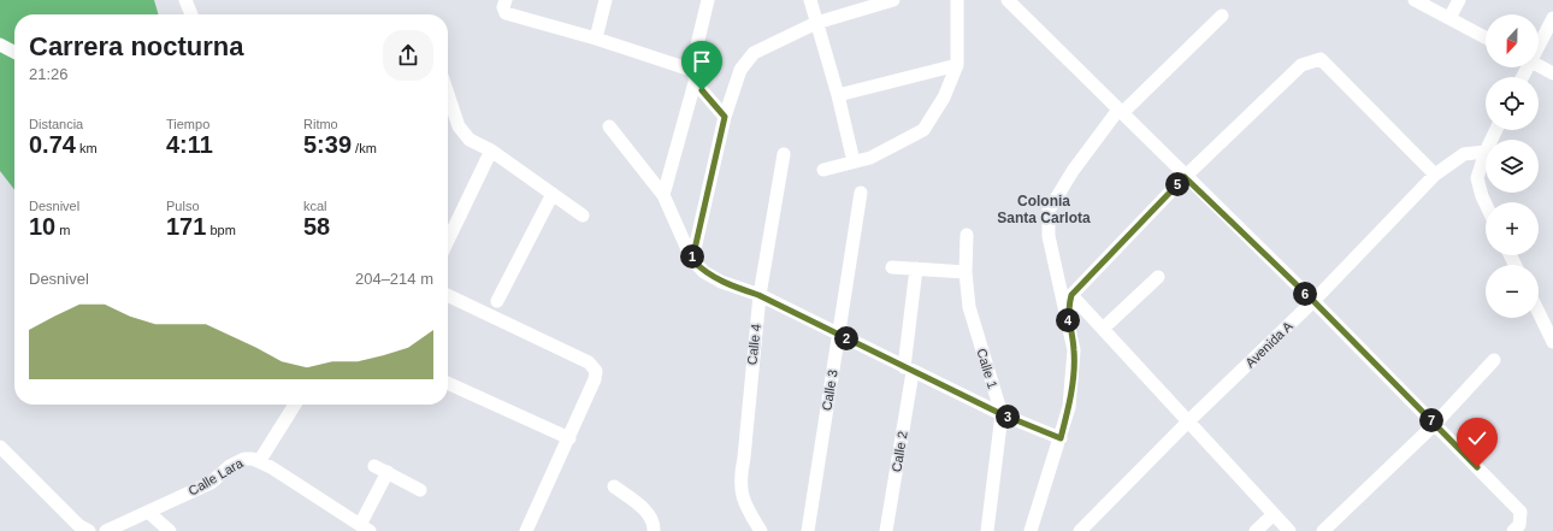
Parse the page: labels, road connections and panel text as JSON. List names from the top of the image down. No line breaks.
{"streets":{"street":["Calle 4","Avenida A","Calle 1","Calle 3","Calle 2","Calle Lara"]},"districts":["Colonia Santa Carlota"],"north":"bottom","page":{"map_buttons":["+","−"],"heading":["Carrera nocturna","21:26"],"stats":[["Distancia","0.74 km"],["Tiempo","4:11"],["Ritmo","5:39 /km"],["Desnivel","10 m"],["Pulso","171 bpm"],["kcal","58"]],"pins":["5","1","6","4","2","3","7"],"chart":["Desnivel","204–214 m"]}}
